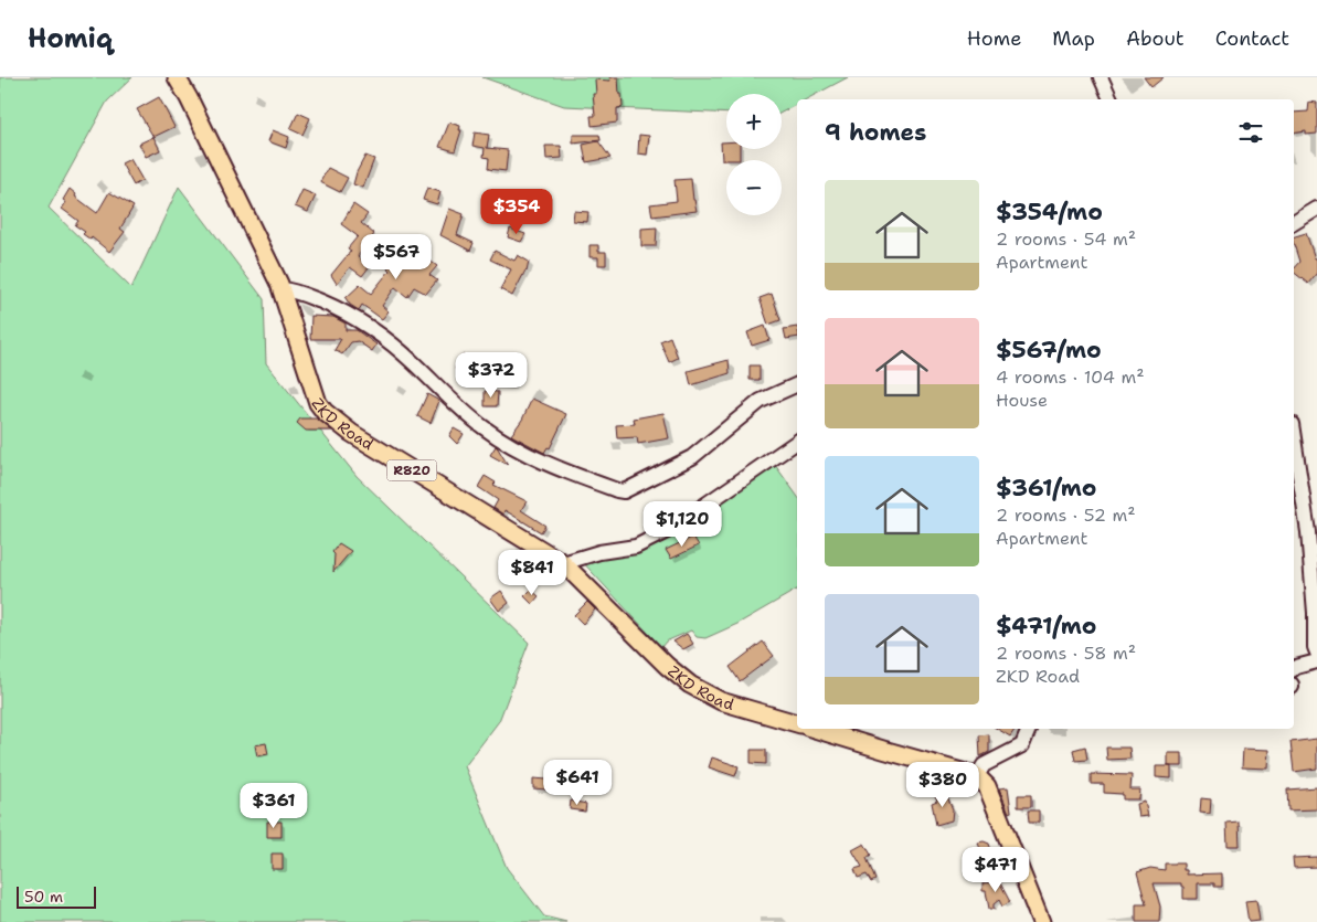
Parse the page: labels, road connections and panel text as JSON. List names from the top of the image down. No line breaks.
{"streets":{"main road":["ZKD Road","R820"]},"scale_bar":"50 m","page":{"header":"Homiq","nav":["Home","Map","About","Contact"],"map_buttons":["+","−"],"heading":"9 homes","list":[{"name":"$354/mo","note":"2 rooms · 54 m² · Apartment"},{"name":"$567/mo","note":"4 rooms · 104 m² · House"},{"name":"$361/mo","note":"2 rooms · 52 m² · Apartment"},{"name":"$471/mo","note":"2 rooms · 58 m² · ZKD Road"}],"price":["$354","$567","$372","$1,120","$841","$641","$380","$361","$471"],"scale":"50 m"}}
